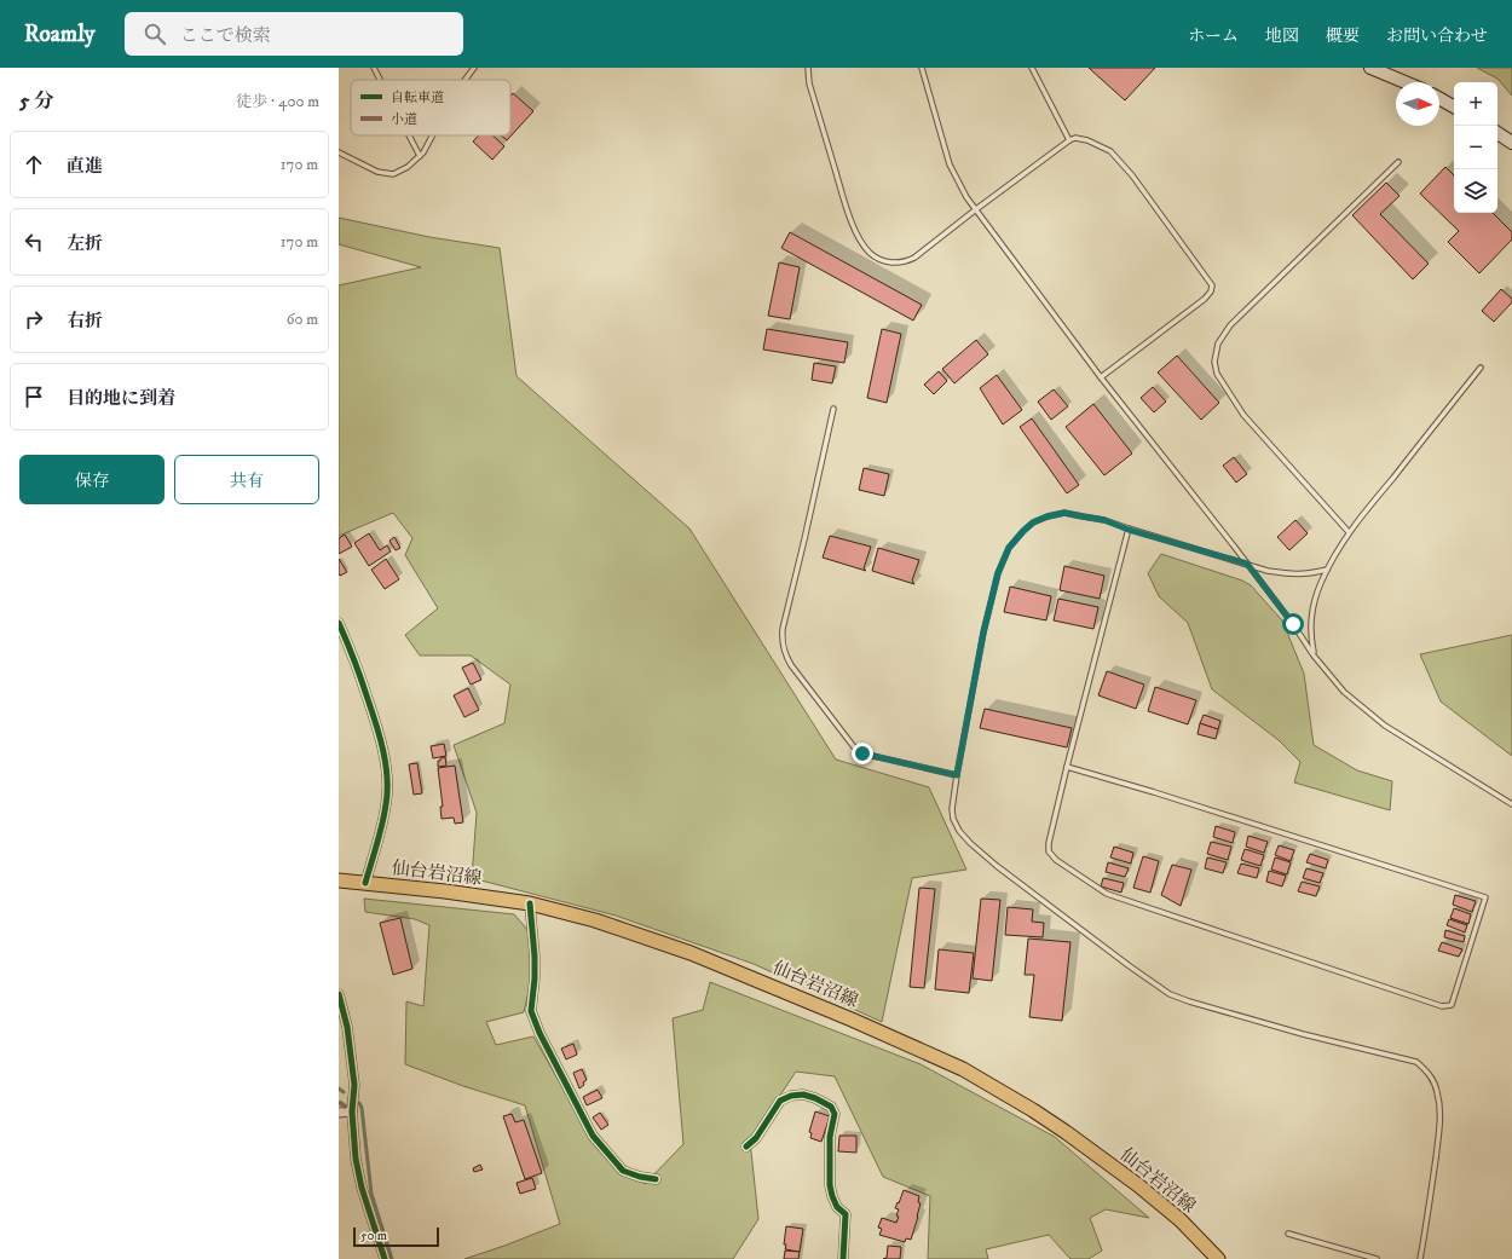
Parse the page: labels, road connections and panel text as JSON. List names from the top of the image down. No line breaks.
{"streets":{"main road":["仙台岩沼線"]},"legend":["自転車道","小道"],"scale_bar":"50 m","north":"right","page":{"header":"Roamly","search":"ここで検索","nav":["ホーム","地図","概要","お問い合わせ"],"heading":["5 分","徒歩 · 400 m"],"map_buttons":["+","−"],"list":[["直進","170 m"],["左折","170 m"],["右折","60 m"],"目的地に到着"],"buttons":["保存","共有"],"scale":"50 m"}}
